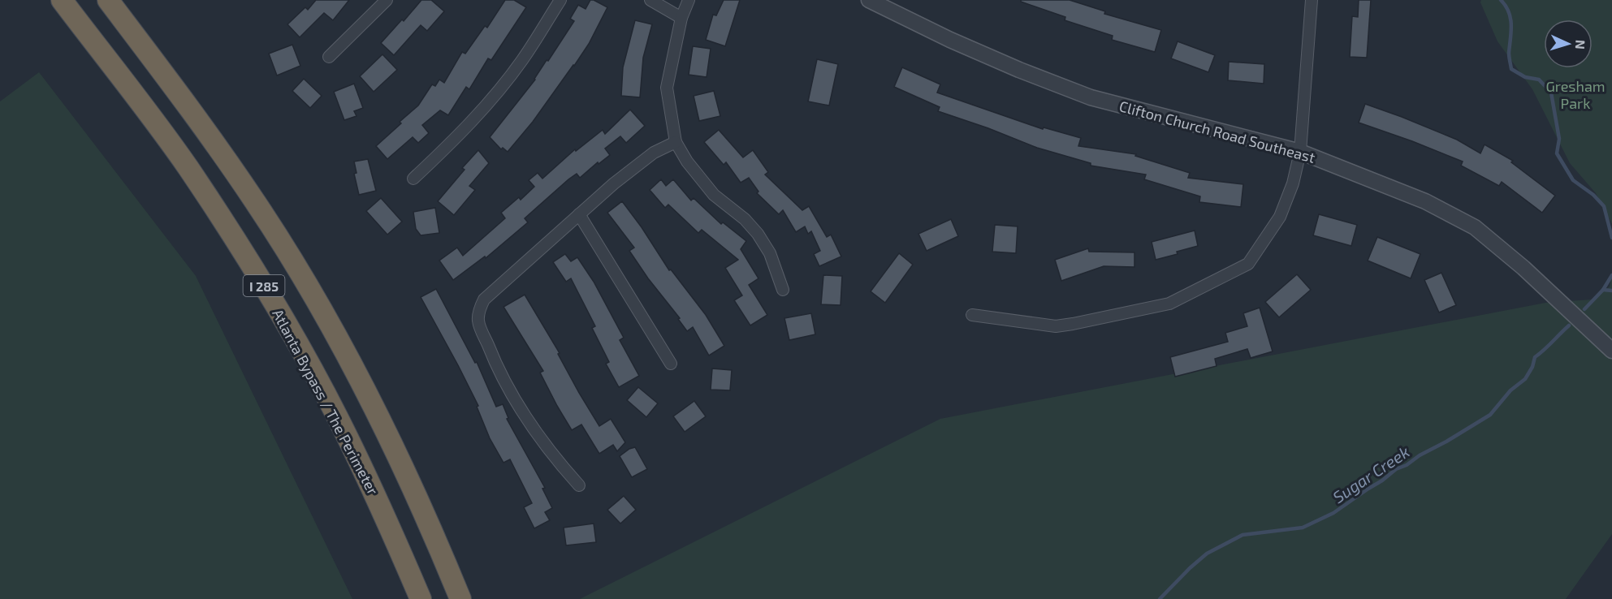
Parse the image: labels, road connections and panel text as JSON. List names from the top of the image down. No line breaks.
{"streets":{"highway":["I 285","Atlanta Bypass / The Perimeter"],"street":["Clifton Church Road Southeast"]},"water":["Sugar Creek"],"parks":["Gresham Park"],"north":"right"}
